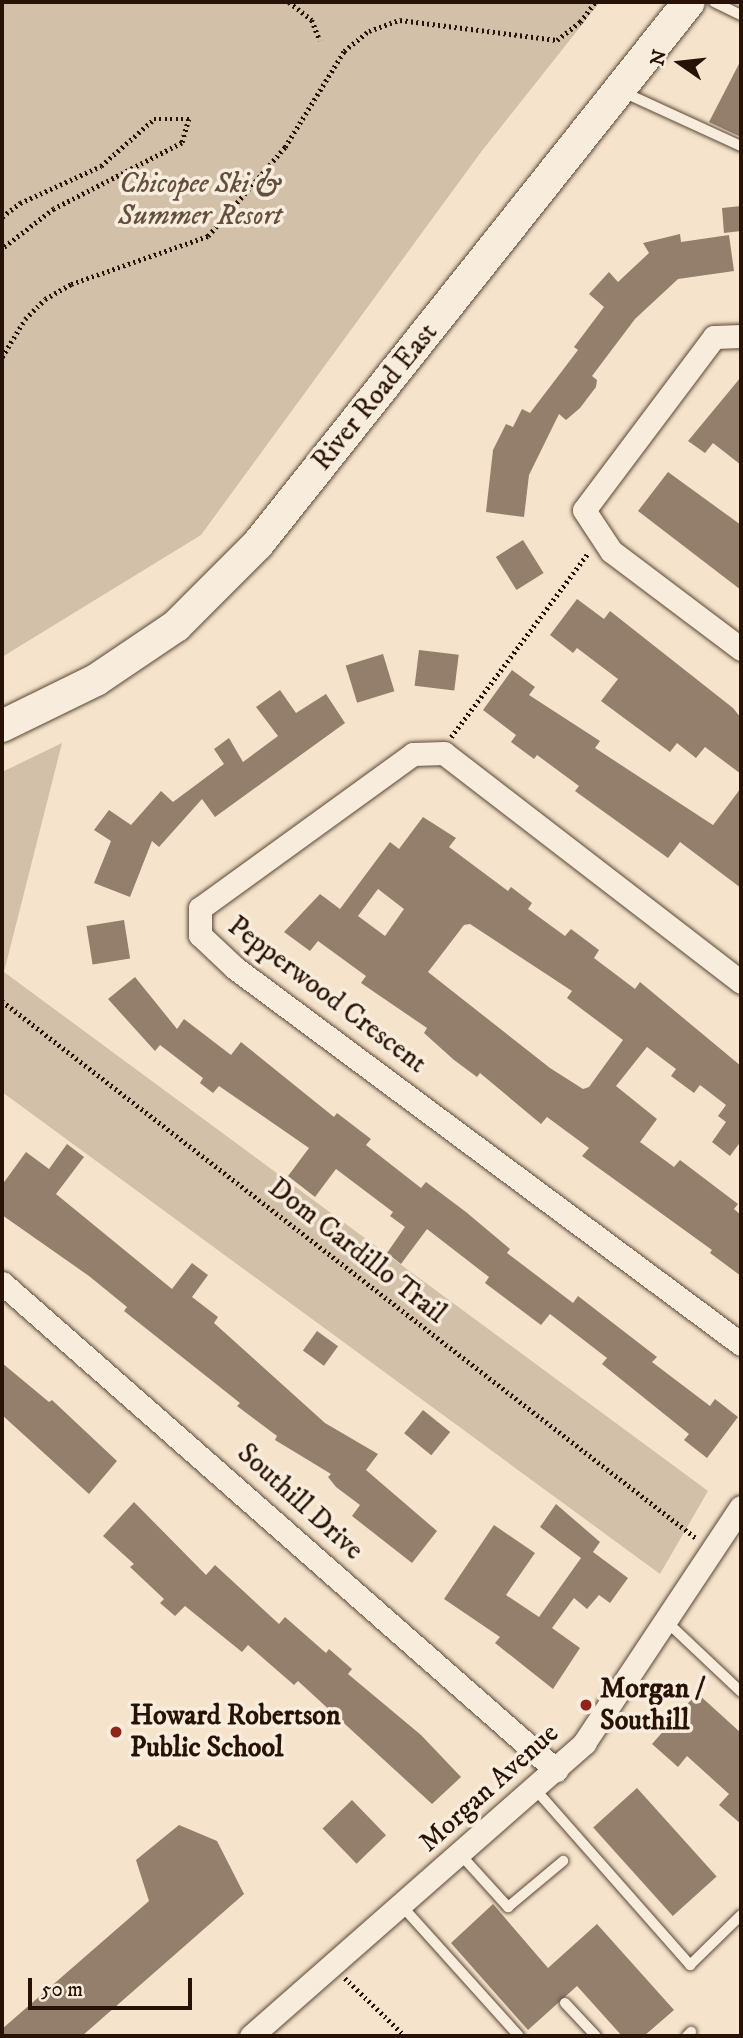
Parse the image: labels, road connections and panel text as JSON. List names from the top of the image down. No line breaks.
{"streets":{"street":["River Road East","Pepperwood Crescent","Southill Drive","Morgan Avenue"],"path":["Dom Cardillo Trail"]},"crossings":[["Southill Drive","Morgan Avenue"]],"parks":["Chicopee Ski & Summer Resort"],"places":["Morgan / Southill","Howard Robertson Public School"],"scale_bar":"50 m","north":"left"}
